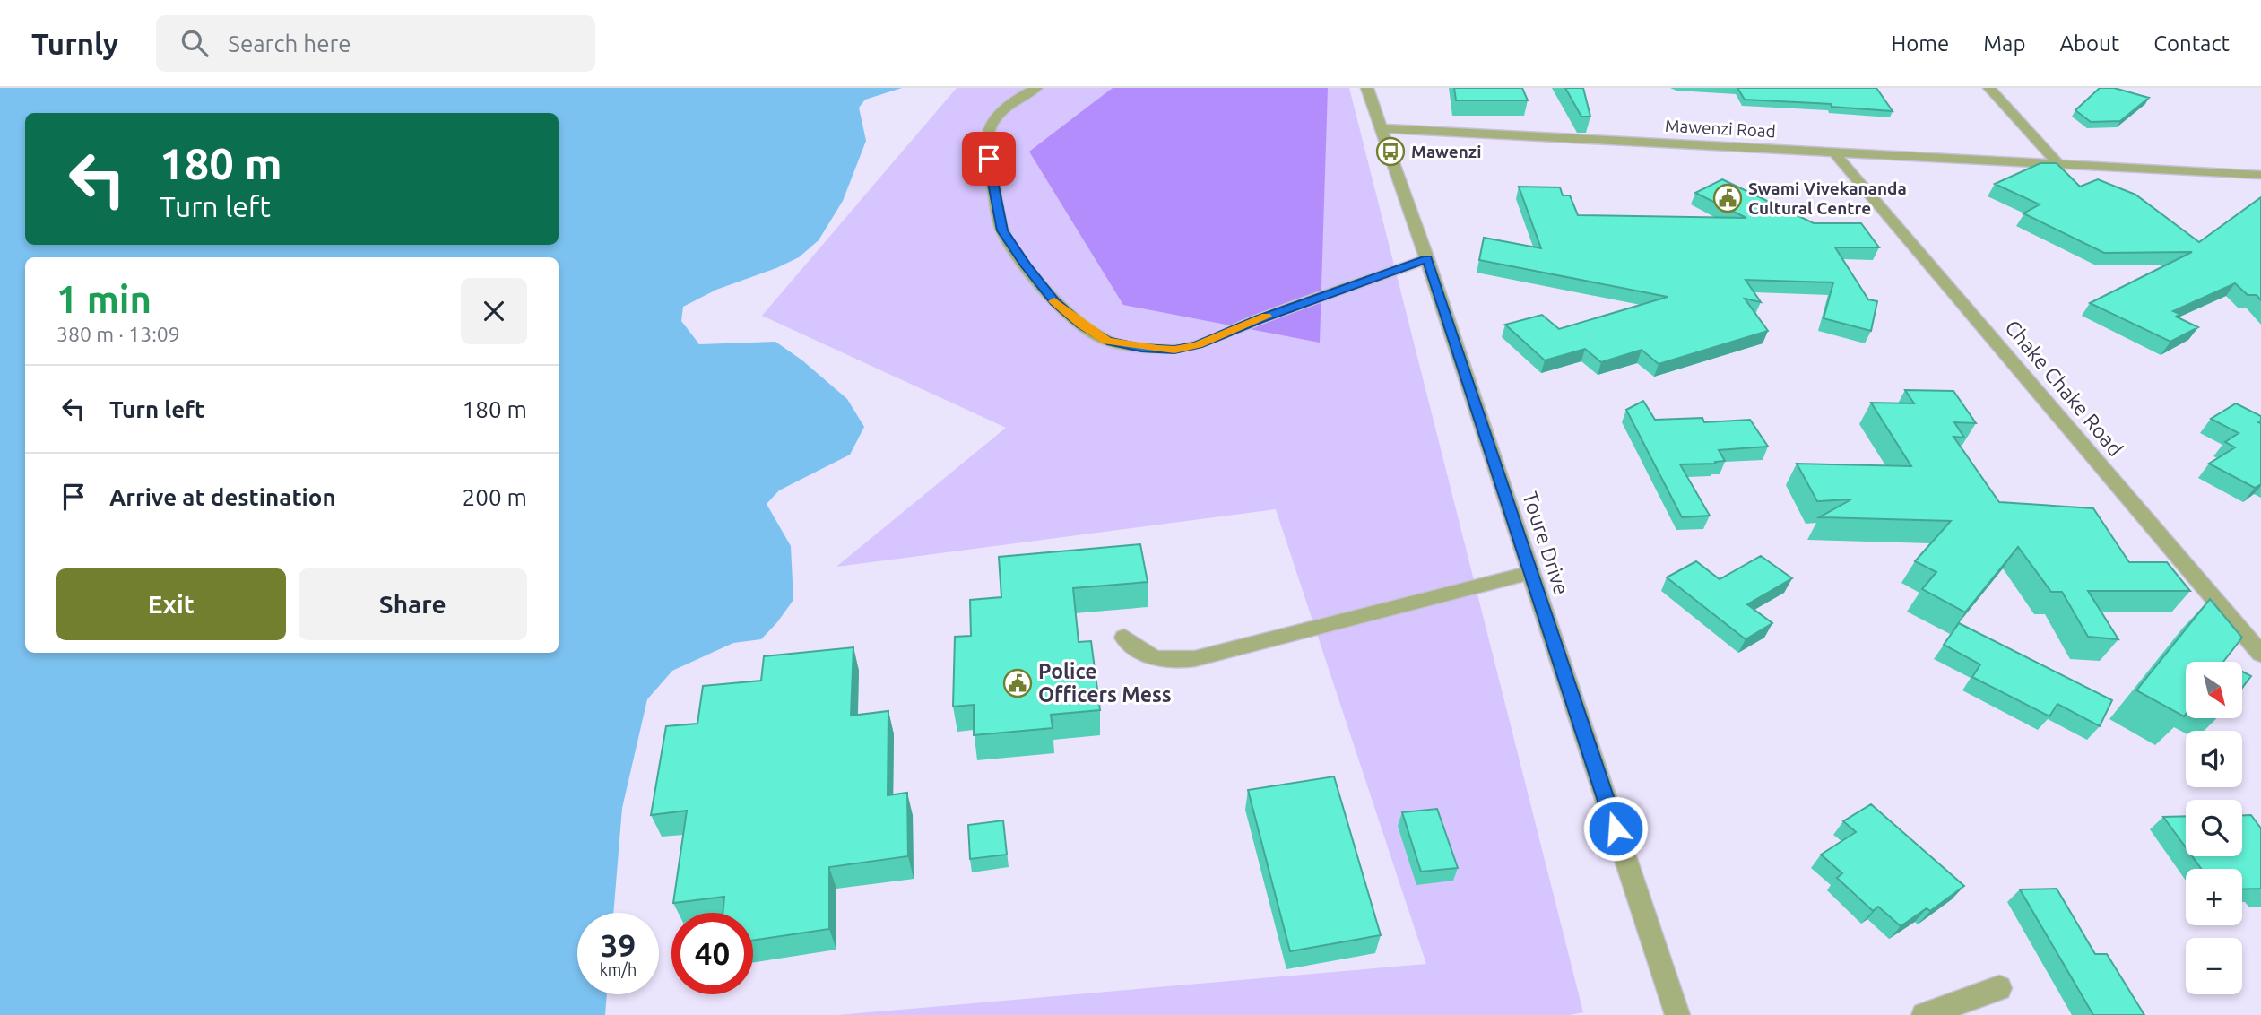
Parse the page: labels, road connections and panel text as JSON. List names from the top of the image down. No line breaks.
{"streets":{"street":["Mawenzi Road","Chake Chake Road","Toure Drive"]},"crossings":[["Mawenzi Road","Chake Chake Road"],["Mawenzi Road","Toure Drive"]],"places":{"bus stop":["Mawenzi"],"public building":["Swami Vivekananda Cultural Centre","Police Officers Mess"]},"north":"bottom right","page":{"header":"Turnly","search":"Search here","nav":["Home","Map","About","Contact"],"turn":["180 m","Turn left"],"heading":["1 min","380 m · 13:09"],"list":[{"name":"Turn left","value":"180 m"},{"name":"Arrive at destination","value":"200 m"}],"buttons":["Exit","Share"],"map_buttons":["+","−"],"speed":"39 km/h","limit":"40"}}
